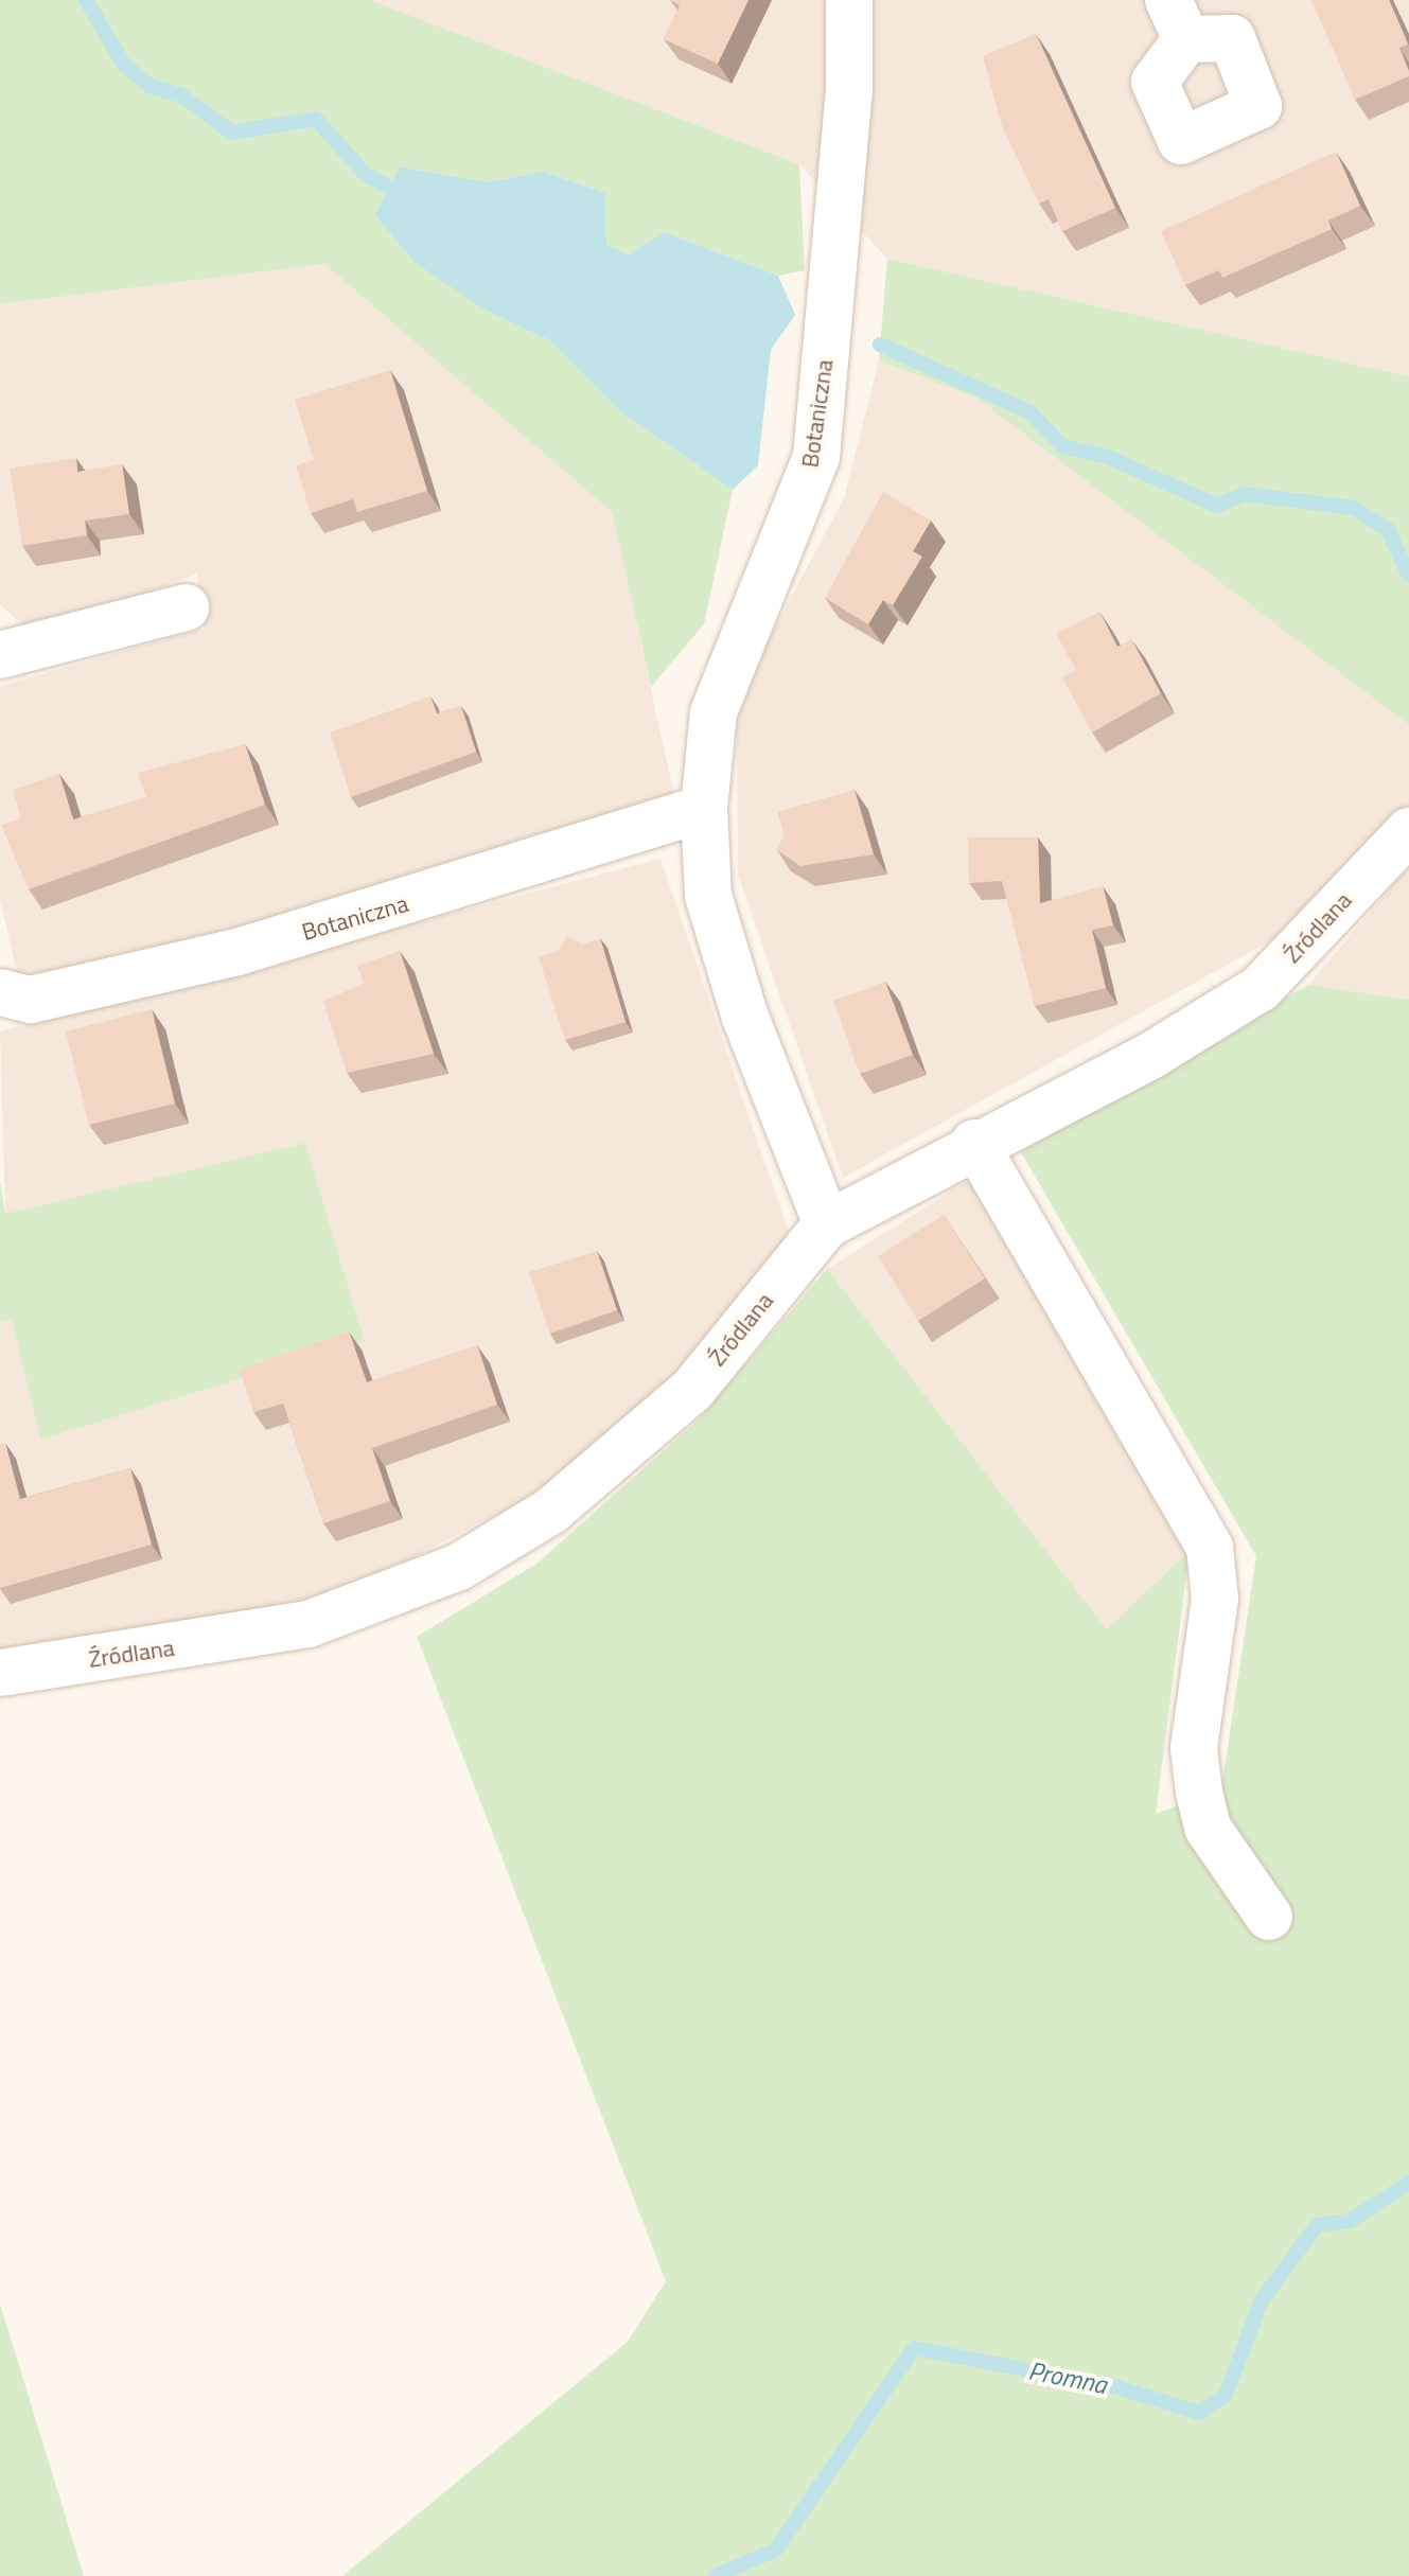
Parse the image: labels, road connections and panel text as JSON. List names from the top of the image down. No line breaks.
{"streets":{"street":["Botaniczna","Źródlana"]},"crossings":[["Botaniczna","Źródlana"]],"water":["Promna"]}
